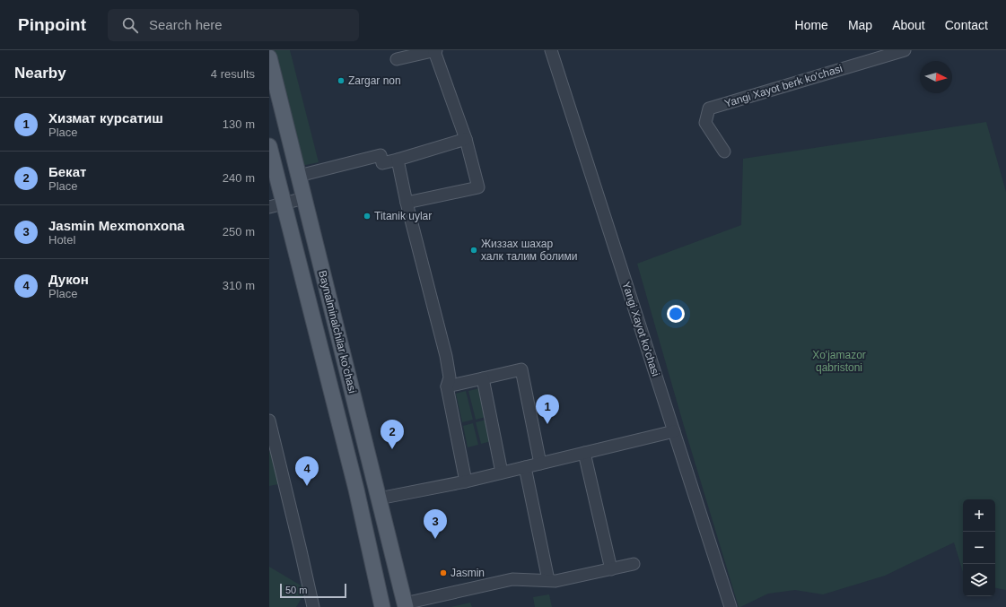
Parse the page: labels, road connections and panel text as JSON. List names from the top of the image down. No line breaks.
{"streets":{"main road":["Baynalminalchilar ko’chasi"],"street":["Yangi Xayot berk ko'chasi","Yangi Xayot ko'chasi"]},"parks":["Xo'jamazor qabristoni"],"places":["Zargar non","Titanik uylar","Жиззах шахар халк талим болими","Jasmin"],"scale_bar":"50 m","north":"right","page":{"header":"Pinpoint","search":"Search here","nav":["Home","Map","About","Contact"],"heading":["Nearby","4 results"],"list":[{"mark":"1","name":"Хизмат курсатиш","note":"Place","value":"130 m"},{"mark":"2","name":"Бекат","note":"Place","value":"240 m"},{"mark":"3","name":"Jasmin Mexmonxona","note":"Hotel","value":"250 m"},{"mark":"4","name":"Дукон","note":"Place","value":"310 m"}],"pins":["1","2","4","3"],"map_buttons":["+","−"],"scale":"50 m"}}
